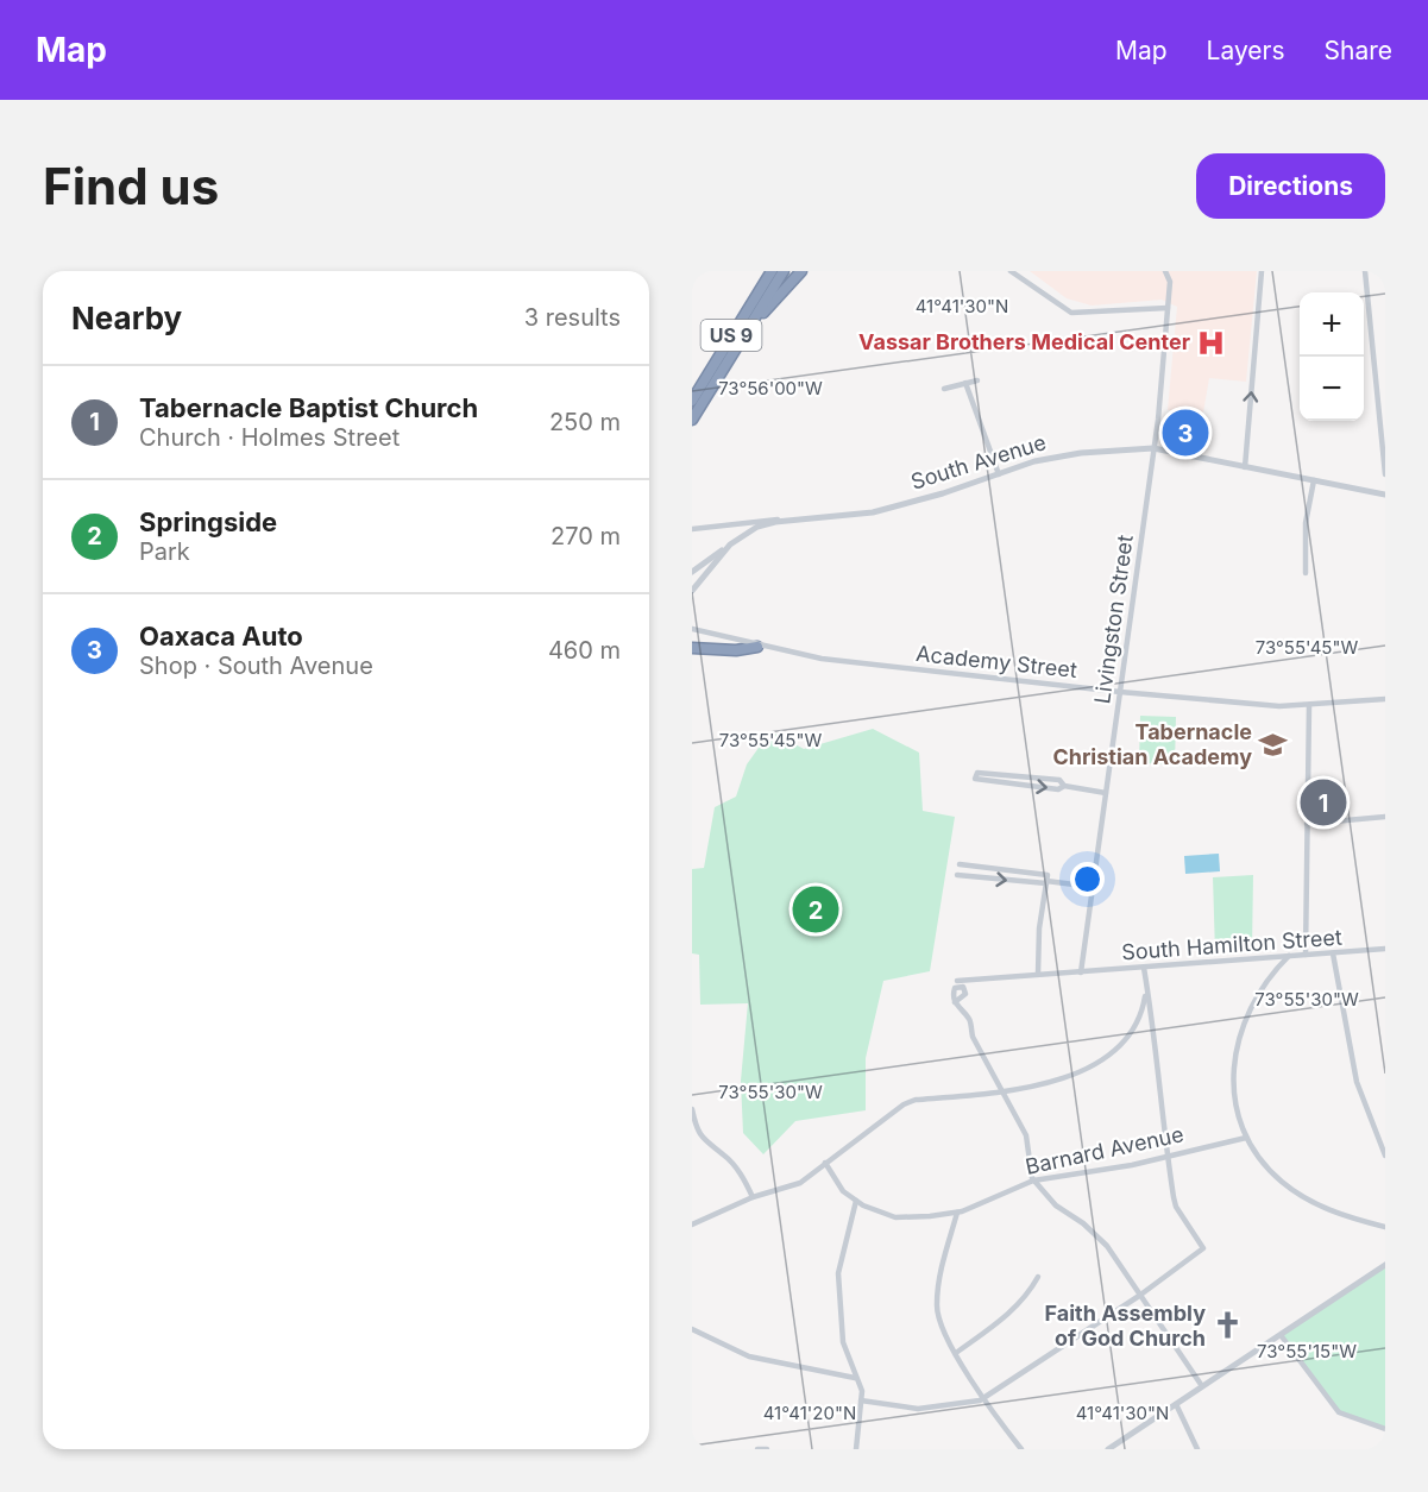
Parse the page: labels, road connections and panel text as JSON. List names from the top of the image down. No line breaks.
{"streets":{"highway":["US 9"],"street":["South Avenue","Livingston Street","Academy Street","South Hamilton Street","Barnard Avenue"]},"crossings":[["South Avenue","Livingston Street"],["Livingston Street","Academy Street"],["Livingston Street","South Hamilton Street"]],"places":{"hospital":["Vassar Brothers Medical Center"],"school or university":["Tabernacle Christian Academy"],"church":["Faith Assembly of God Church"]},"page":{"header":"Map","nav":["Map","Layers","Share"],"buttons":"Directions","title":"Find us","heading":["Nearby","3 results"],"map_buttons":["+","−"],"list":[{"mark":"1","name":"Tabernacle Baptist Church","note":"Church · Holmes Street","value":"250 m"},{"mark":"2","name":"Springside","note":"Park","value":"270 m"},{"mark":"3","name":"Oaxaca Auto","note":"Shop · South Avenue","value":"460 m"}],"pins":["3","1","2"]},"coordinates":["41°41'30\"N","73°56'00\"W","73°55'45\"W","73°55'30\"W","73°55'15\"W","41°41'20\"N"]}
